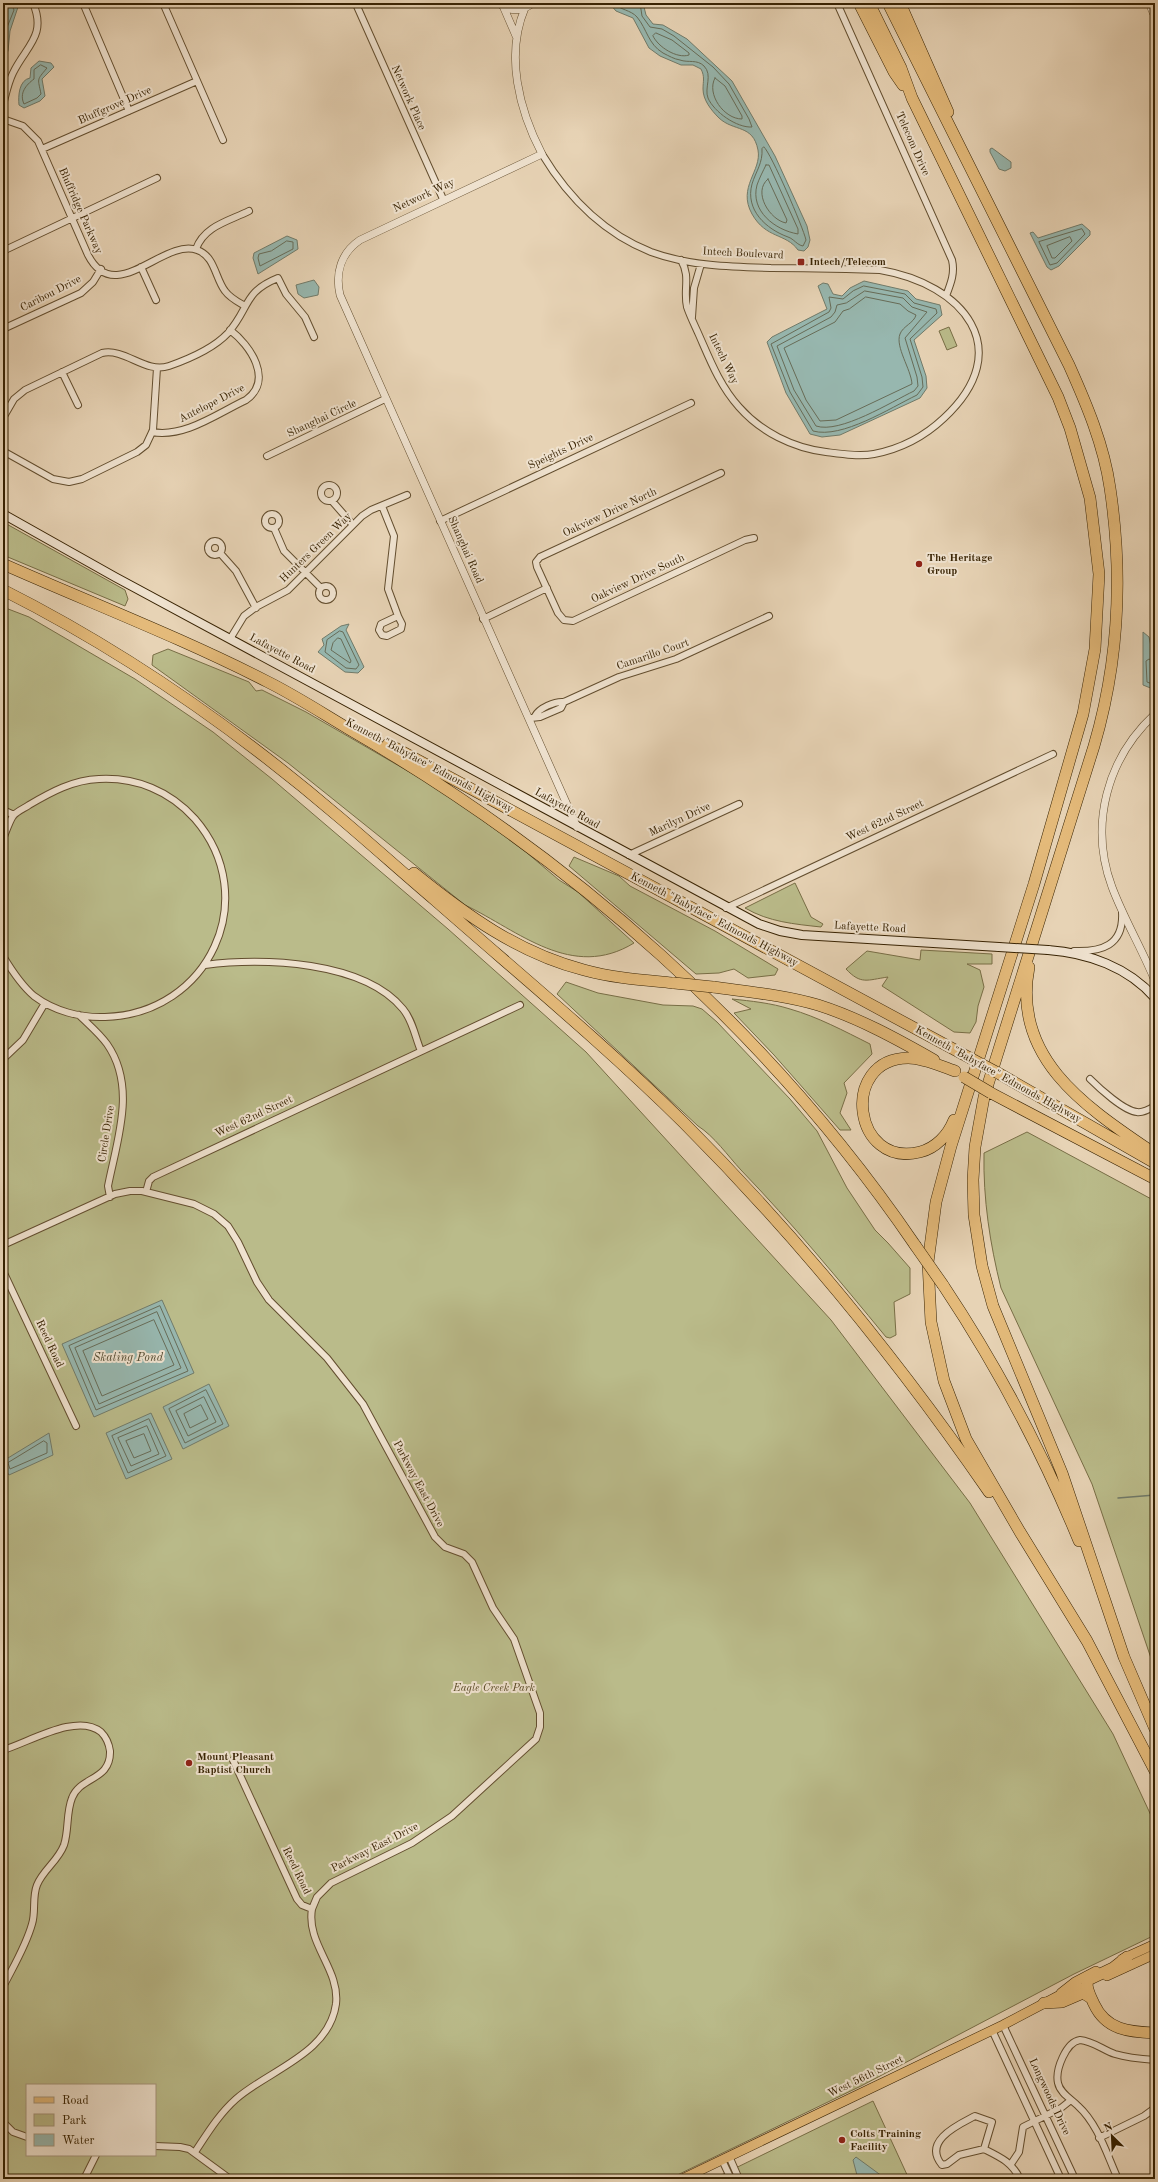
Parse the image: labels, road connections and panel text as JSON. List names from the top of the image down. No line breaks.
{"streets":{"highway":["Kenneth \"Babyface\" Edmonds Highway"],"main road":["Lafayette Road","West 56th Street"],"street":["Network Place","Bluffgrove Drive","Telecom Drive","Network Way","Bluffridge Parkway","Intech Boulevard","Caribou Drive","Intech Way","Antelope Drive","Shanghai Circle","Speights Drive","Oakview Drive North","Hunters Green Way","Shanghai Road","Oakview Drive South","Camarillo Court","Marilyn Drive","West 62nd Street","Circle Drive","Reed Road","Parkway East Drive","Longwoods Drive"]},"crossings":[["Network Place","Network Way"],["Bluffgrove Drive","Bluffridge Parkway"],["Telecom Drive","Intech Boulevard"],["Network Way","Intech Boulevard"],["Network Way","Shanghai Road"],["Bluffridge Parkway","Caribou Drive"],["Intech Boulevard","Intech Way"],["Shanghai Circle","Shanghai Road"],["Speights Drive","Shanghai Road"],["Oakview Drive North","Oakview Drive South"],["Hunters Green Way","Lafayette Road"],["Shanghai Road","Lafayette Road"],["Shanghai Road","Camarillo Court"],["Lafayette Road","Marilyn Drive"],["Lafayette Road","West 62nd Street"],["West 62nd Street","Parkway East Drive"],["Reed Road","Parkway East Drive"],["West 56th Street","Longwoods Drive"]],"water":["Skating Pond"],"parks":["Eagle Creek Park"],"places":{"transit":["Intech/Telecom"],"other":["The Heritage Group","Mount Pleasant Baptist Church","Colts Training Facility"]},"legend":["Road","Park","Water"],"north":"top left"}
